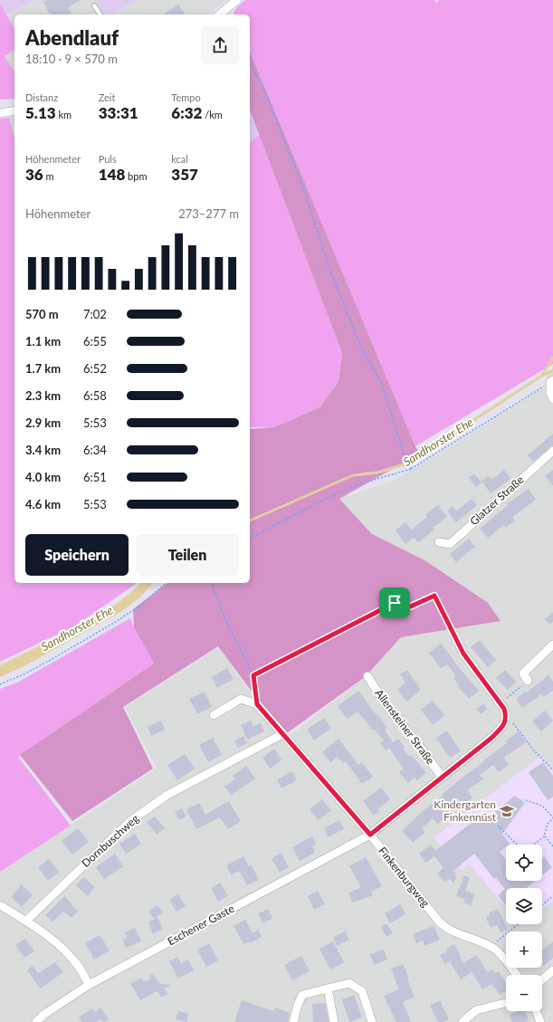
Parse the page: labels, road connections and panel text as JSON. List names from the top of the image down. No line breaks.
{"streets":{"street":["Glatzer Straße","Allensteiner Straße","Dornbuschweg","Finkenburgweg","Eschener Gaste"]},"crossings":[["Allensteiner Straße","Eschener Gaste"],["Dornbuschweg","Finkenburgweg"],["Finkenburgweg","Eschener Gaste"]],"water":["Sandhorster Ehe"],"places":{"school or university":["Kindergarten Finkennüst"]},"page":{"heading":["Abendlauf","18:10 · 9 × 570 m"],"stats":[["Distanz","5.13 km"],["Zeit","33:31"],["Tempo","6:32 /km"],["Höhenmeter","36 m"],["Puls","148 bpm"],["kcal","357"]],"chart":["Höhenmeter","273–277 m"],"list":[{"name":"570 m","note":"7:02"},{"name":"1.1 km","note":"6:55"},{"name":"1.7 km","note":"6:52"},{"name":"2.3 km","note":"6:58"},{"name":"2.9 km","note":"5:53"},{"name":"3.4 km","note":"6:34"},{"name":"4.0 km","note":"6:51"},{"name":"4.6 km","note":"5:53"}],"buttons":["Speichern","Teilen"],"map_buttons":["+","−"]}}
